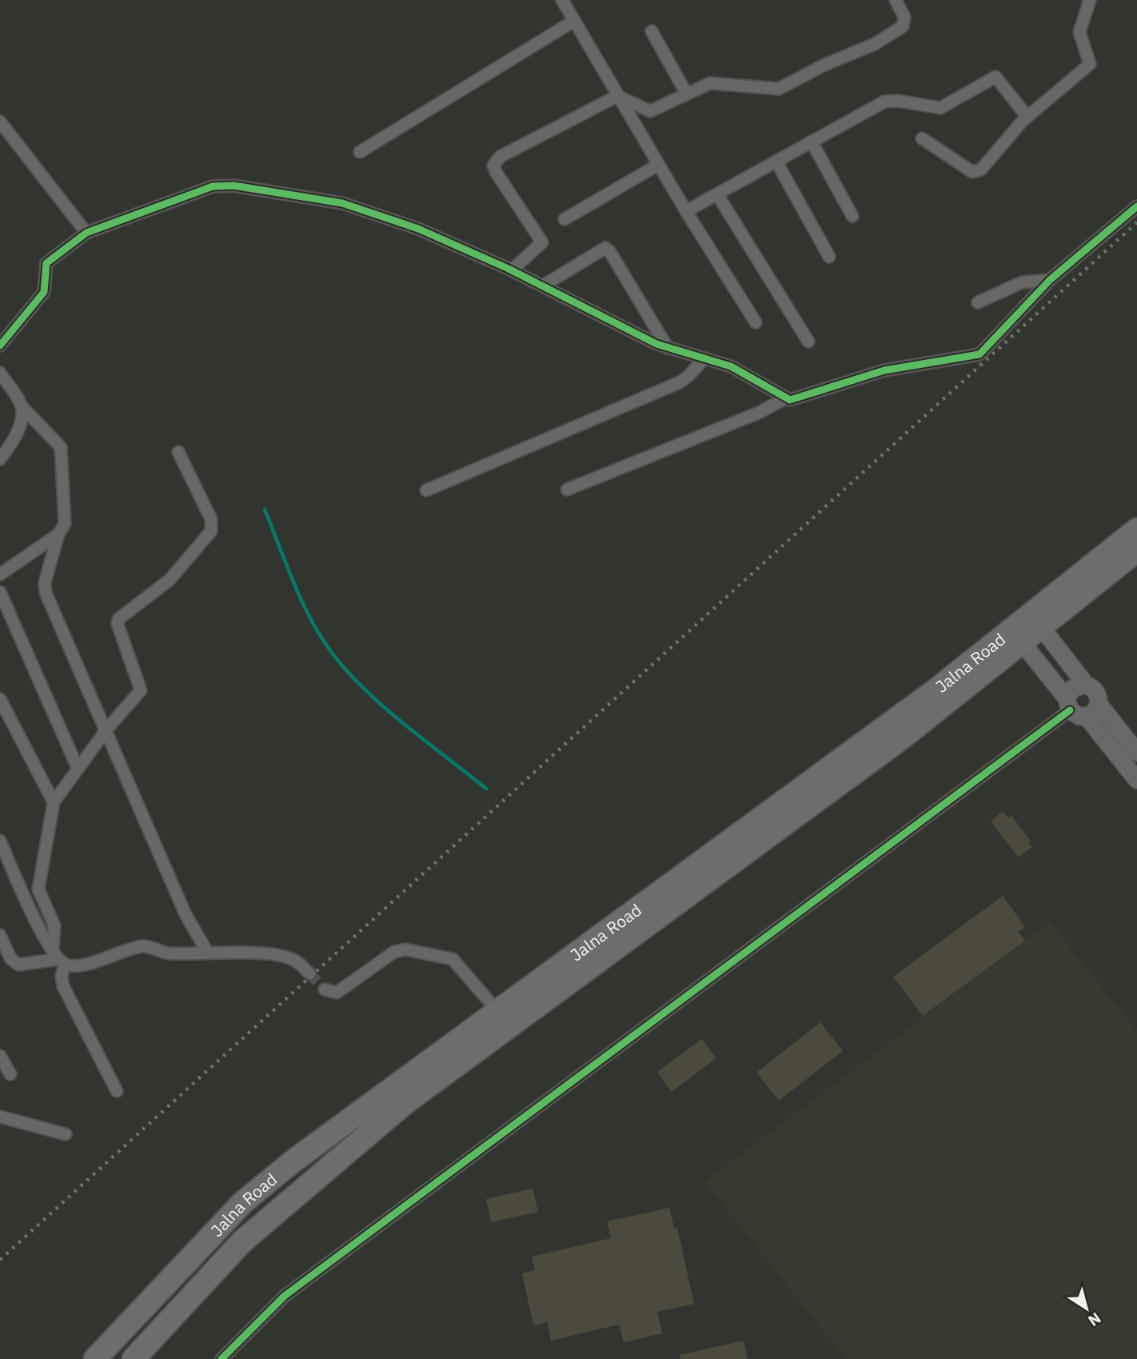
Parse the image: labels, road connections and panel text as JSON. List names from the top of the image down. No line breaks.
{"streets":{"highway":["Jalna Road"]},"north":"bottom right"}
